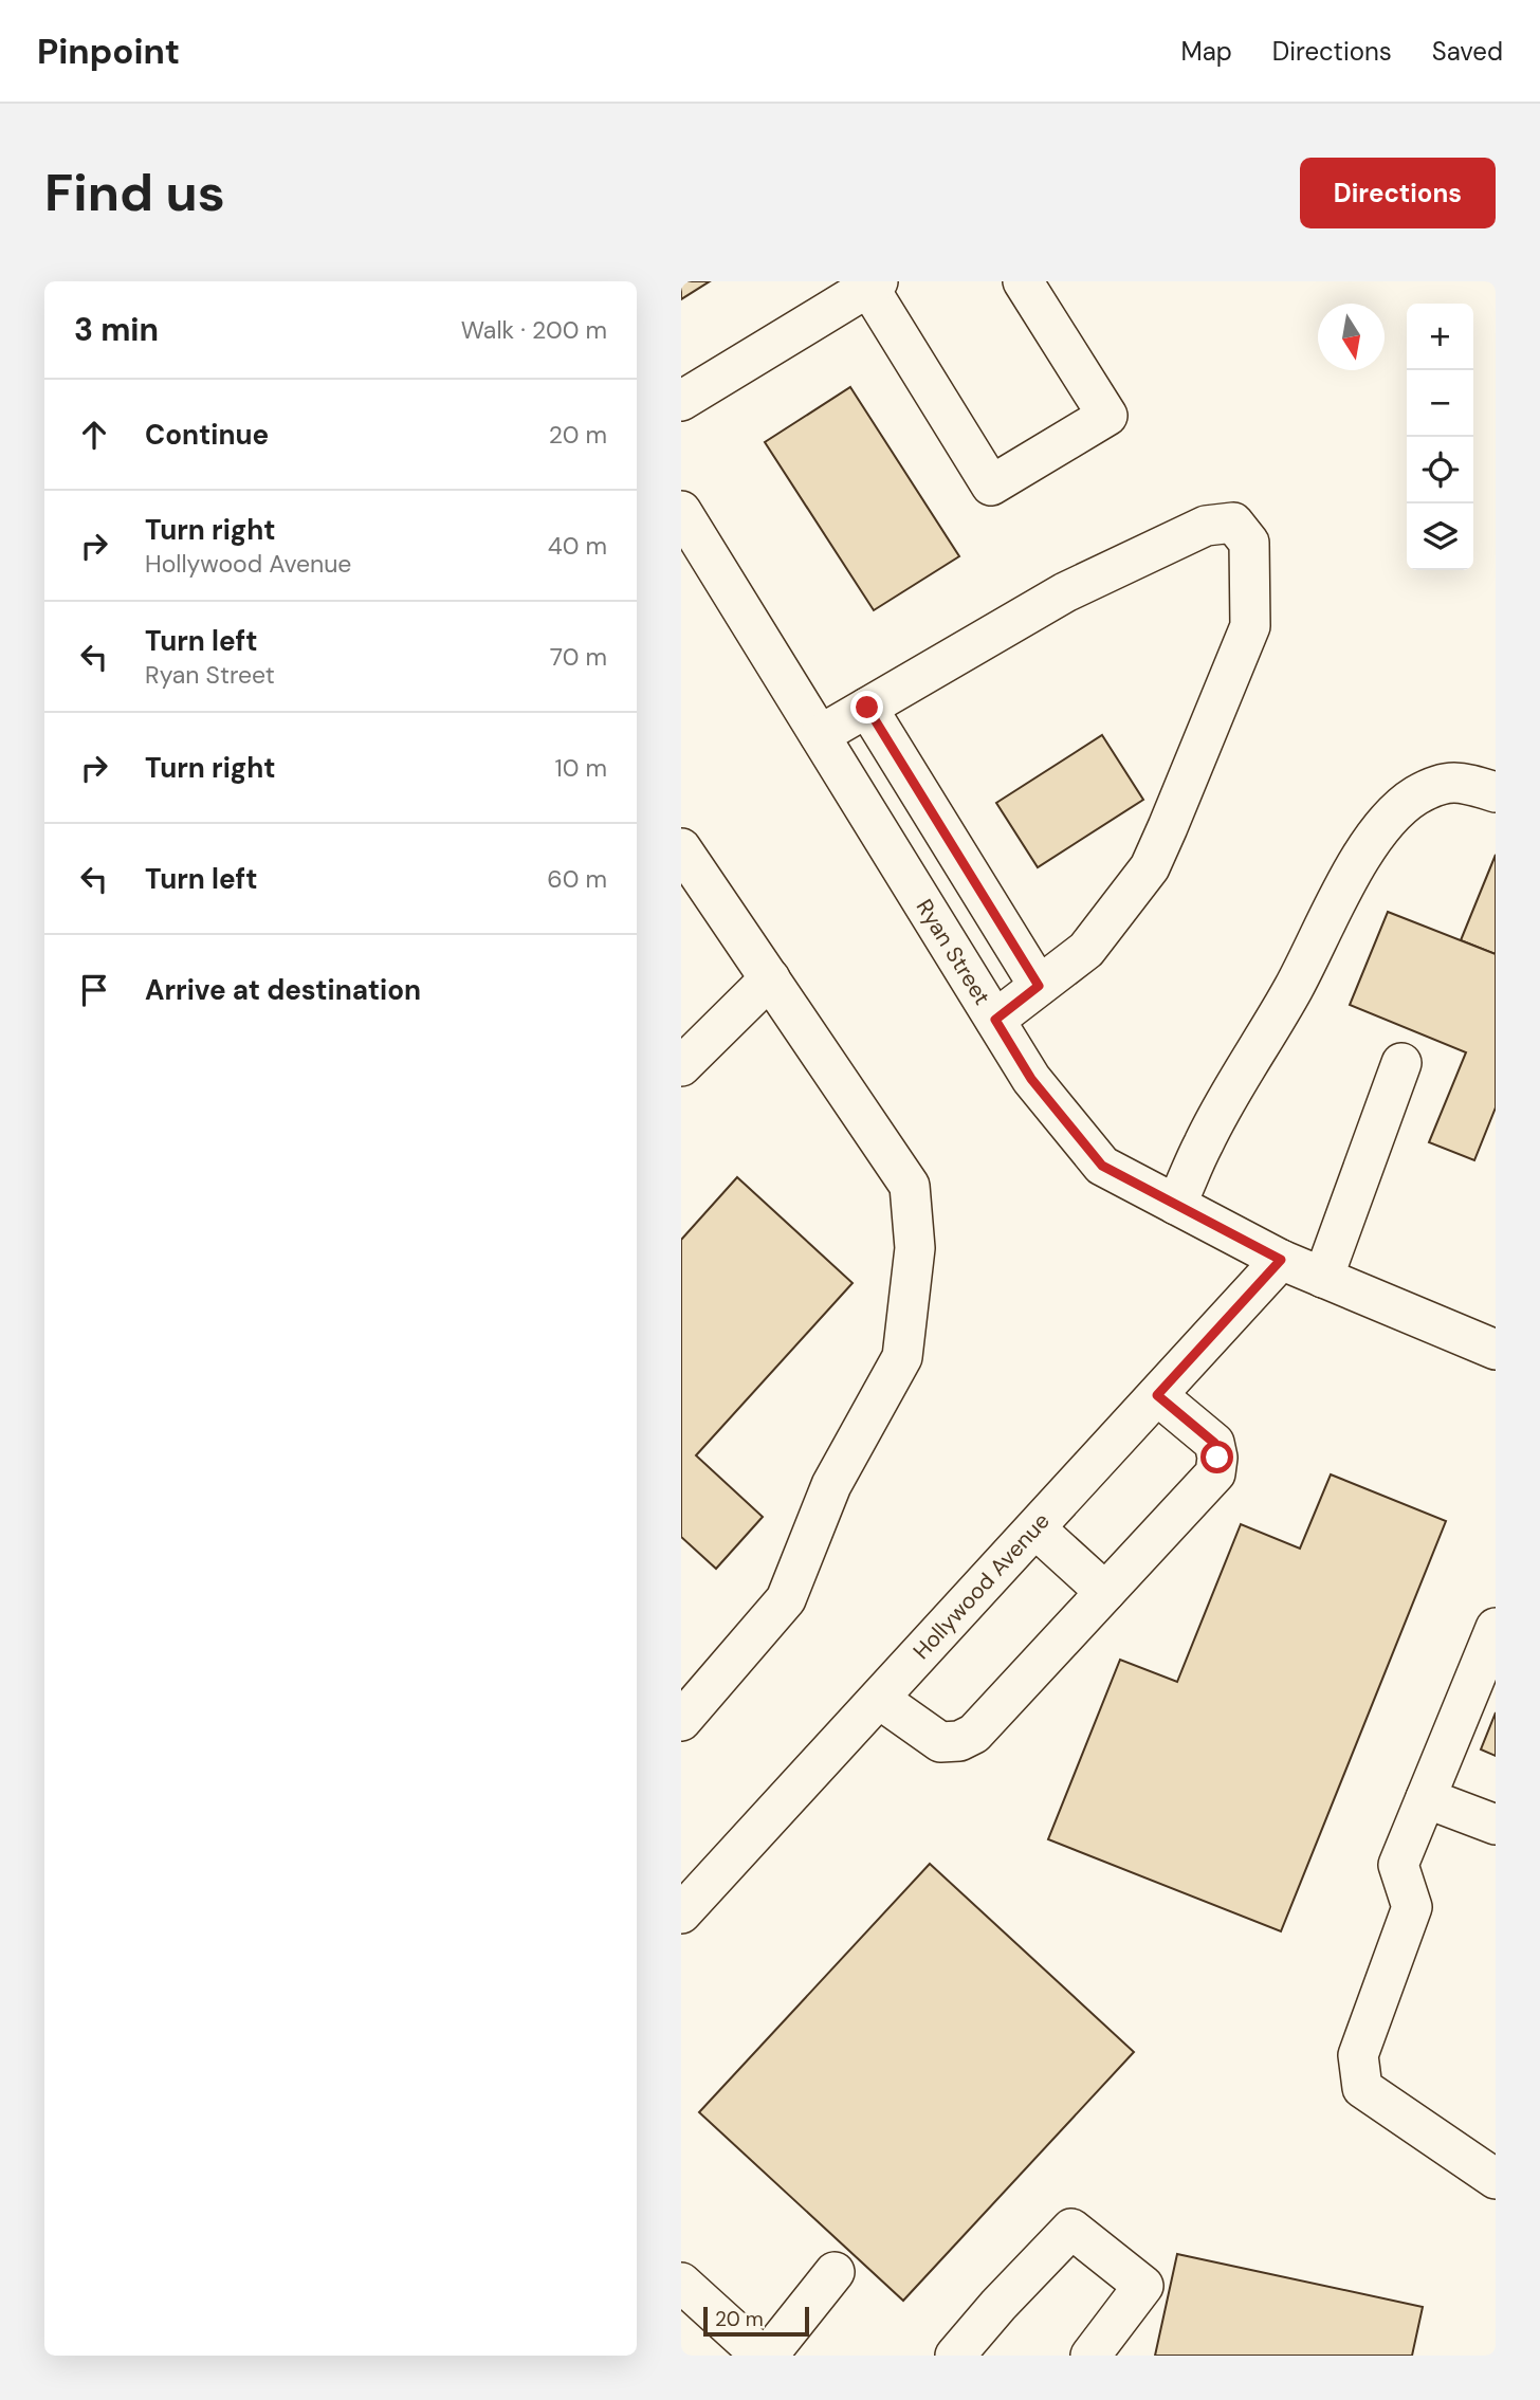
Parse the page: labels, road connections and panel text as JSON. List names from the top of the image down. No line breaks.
{"streets":{"street":["Ryan Street","Hollywood Avenue"]},"crossings":[["Ryan Street","Hollywood Avenue"]],"scale_bar":"20 m","north":"bottom","page":{"header":"Pinpoint","nav":["Map","Directions","Saved"],"buttons":"Directions","title":"Find us","heading":["3 min","Walk · 200 m"],"map_buttons":["+","−"],"list":[["Continue","20 m"],["Turn right","Hollywood Avenue","40 m"],["Turn left","Ryan Street","70 m"],["Turn right","10 m"],["Turn left","60 m"],"Arrive at destination"],"scale":"20 m"}}
